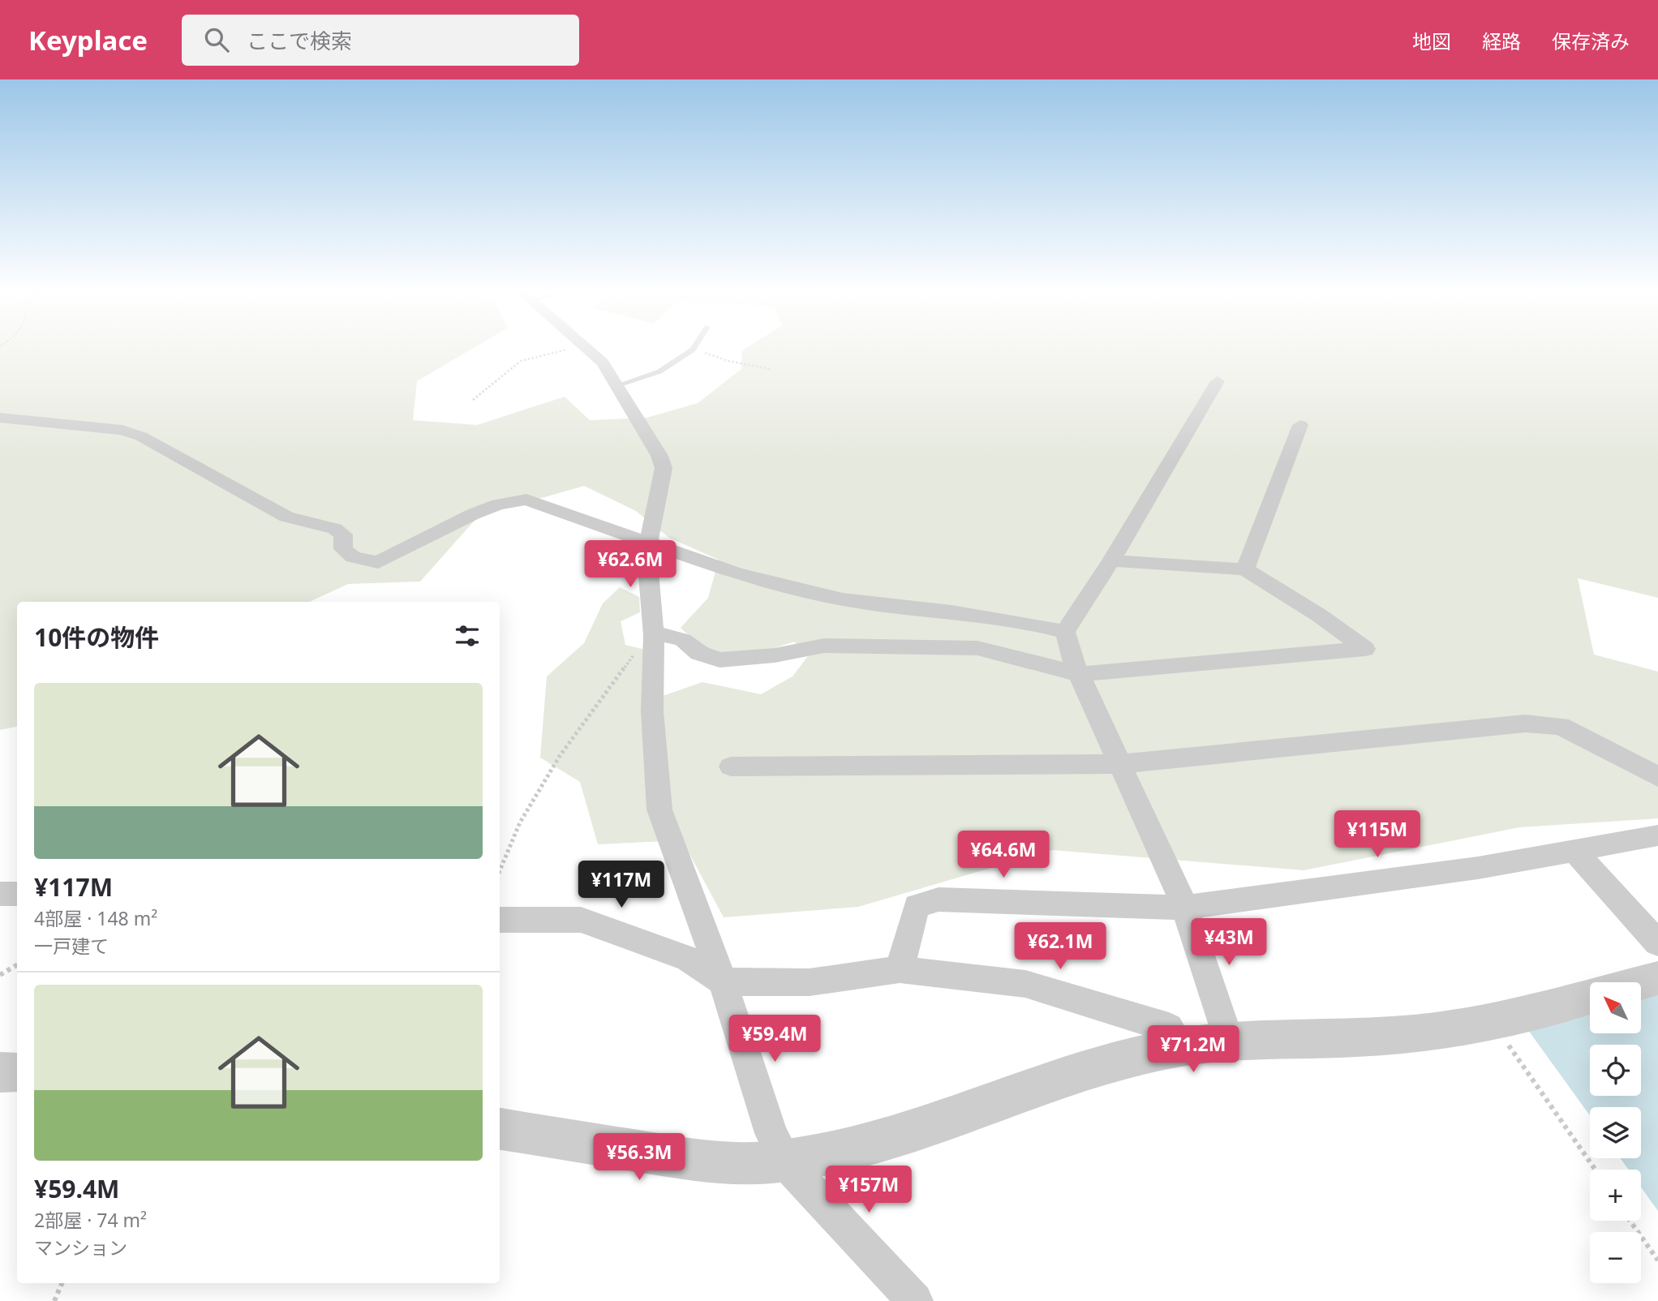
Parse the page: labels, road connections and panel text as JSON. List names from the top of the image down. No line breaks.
{"north":"top left","page":{"header":"Keyplace","search":"ここで検索","nav":["地図","経路","保存済み"],"price":["¥62.6M","¥115M","¥64.6M","¥117M","¥43M","¥62.1M","¥59.4M","¥71.2M","¥56.3M","¥157M"],"heading":"10件の物件","list":[{"name":"¥117M","note":"4部屋 · 148 m² · 一戸建て"},{"name":"¥59.4M","note":"2部屋 · 74 m² · マンション"}],"map_buttons":["+","−"]}}
